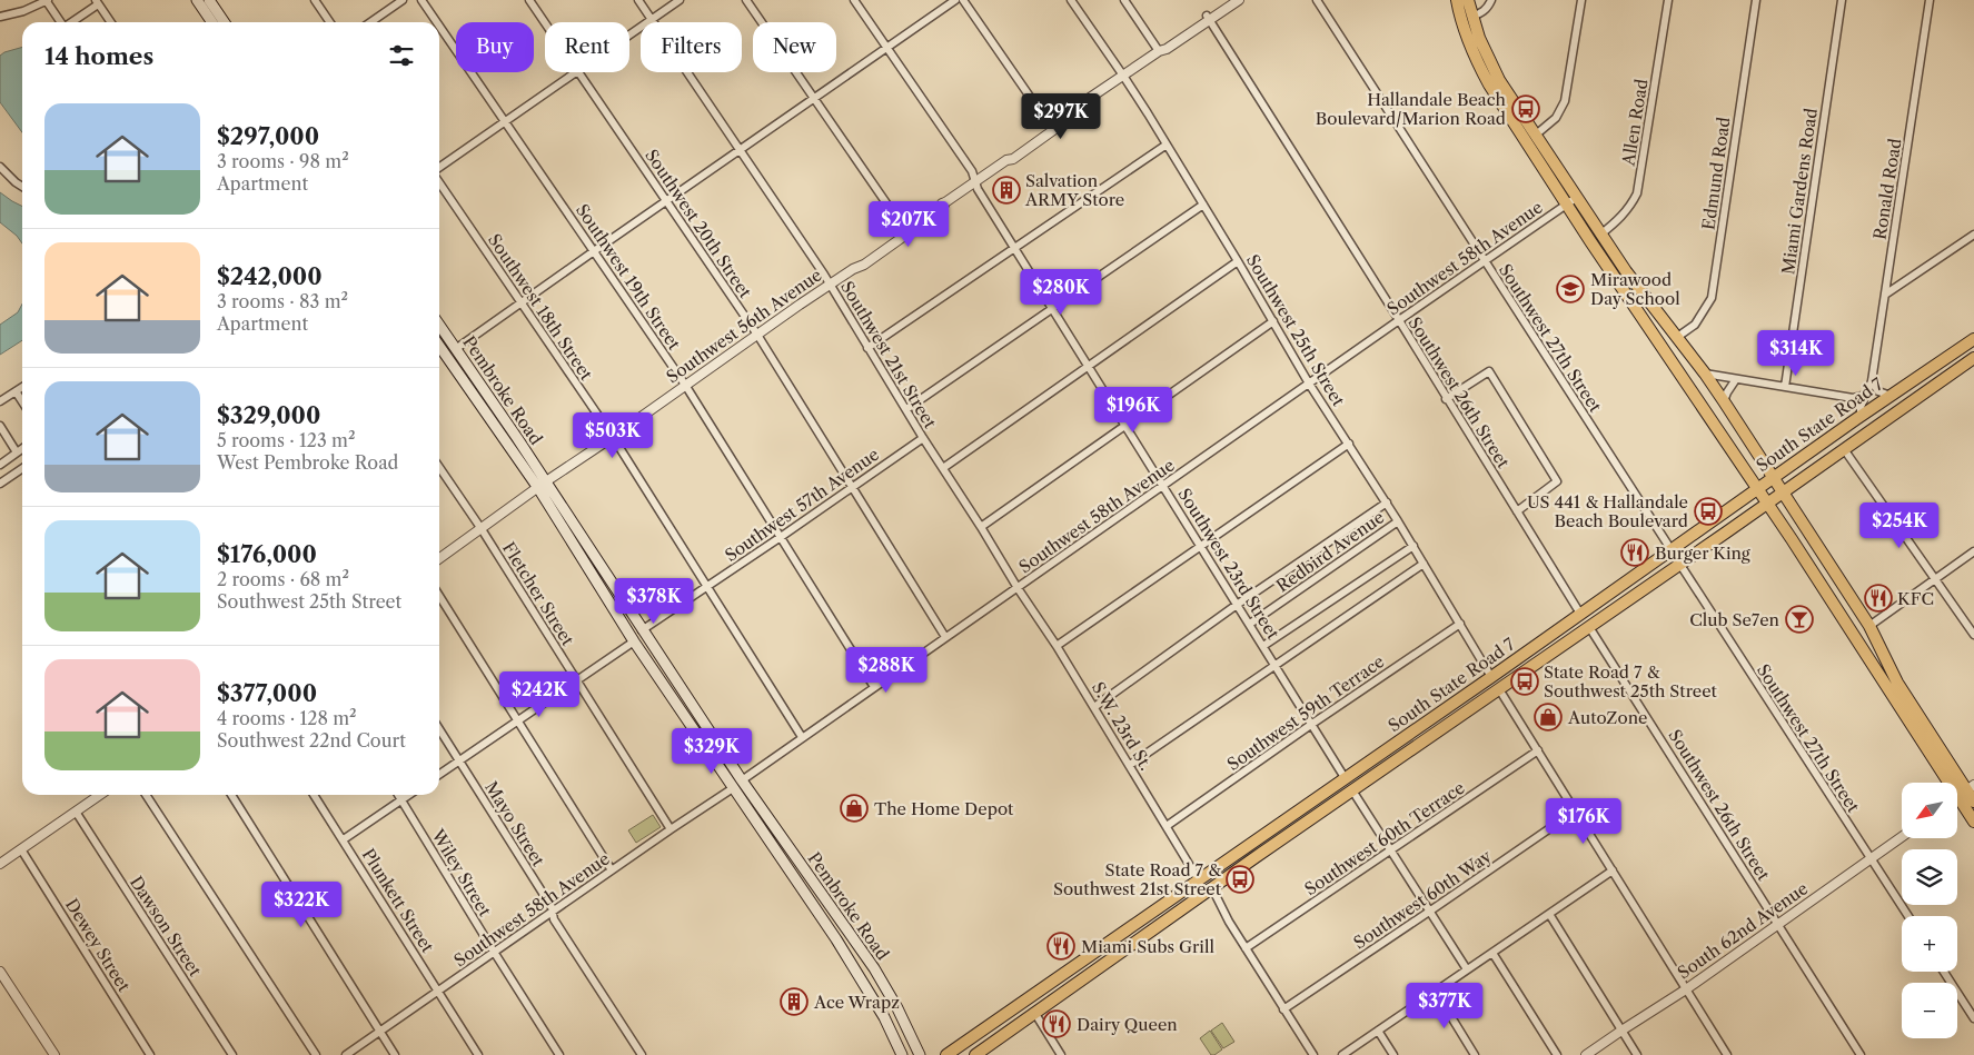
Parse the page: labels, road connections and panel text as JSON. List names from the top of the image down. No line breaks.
{"streets":{"main road":["Pembroke Road","South State Road 7"],"street":["Allen Road","Edmund Road","Ronald Road","Miami Gardens Road","Southwest 20th Street","Southwest 58th Avenue","Southwest 19th Street","Southwest 18th Street","Southwest 56th Avenue","Southwest 25th Street","Southwest 27th Street","Southwest 21st Street","Southwest 26th Street","Southwest 57th Avenue","Redbird Avenue","Southwest 23rd Street","Fletcher Street","Southwest 59th Terrace","S.W. 23rd St.","Mayo Street","Southwest 60th Terrace","Wiley Street","Southwest 60th Way","Plunkett Street","Dawson Street","South 62nd Avenue","Dewey Street"]},"crossings":[["Ronald Road","South State Road 7"],["Southwest 20th Street","Southwest 58th Avenue"],["Southwest 20th Street","Southwest 56th Avenue"],["Southwest 20th Street","Southwest 57th Avenue"],["Southwest 58th Avenue","Southwest 19th Street"],["Southwest 58th Avenue","Southwest 18th Street"],["Southwest 58th Avenue","Southwest 25th Street"],["Southwest 58th Avenue","Southwest 27th Street"],["Southwest 58th Avenue","Southwest 21st Street"],["Southwest 58th Avenue","Pembroke Road"],["Southwest 58th Avenue","Southwest 26th Street"],["Southwest 58th Avenue","Southwest 23rd Street"],["Southwest 58th Avenue","Fletcher Street"],["Southwest 58th Avenue","S.W. 23rd St."],["Southwest 58th Avenue","Mayo Street"],["Southwest 58th Avenue","Wiley Street"],["Southwest 58th Avenue","Plunkett Street"],["Southwest 19th Street","Southwest 56th Avenue"],["Southwest 19th Street","Southwest 57th Avenue"],["Southwest 18th Street","Southwest 56th Avenue"],["Southwest 18th Street","Southwest 57th Avenue"],["Southwest 56th Avenue","Southwest 25th Street"],["Southwest 56th Avenue","Southwest 21st Street"],["Southwest 56th Avenue","Pembroke Road"],["Southwest 56th Avenue","Southwest 26th Street"],["Southwest 56th Avenue","Southwest 23rd Street"],["Southwest 56th Avenue","Fletcher Street"],["Southwest 25th Street","South State Road 7"],["Southwest 25th Street","Redbird Avenue"],["Southwest 25th Street","Southwest 59th Terrace"],["Southwest 27th Street","South State Road 7"],["Southwest 27th Street","South 62nd Avenue"],["Southwest 21st Street","Southwest 57th Avenue"],["Southwest 21st Street","S.W. 23rd St."],["Southwest 26th Street","South State Road 7"],["Southwest 26th Street","South 62nd Avenue"],["South State Road 7","Southwest 23rd Street"],["South State Road 7","S.W. 23rd St."],["Redbird Avenue","Southwest 23rd Street"],["Southwest 23rd Street","Southwest 59th Terrace"],["Southwest 59th Terrace","S.W. 23rd St."]],"places":{"bus stop":["Hallandale Beach Boulevard/Marion Road","US 441 & Hallandale Beach Boulevard","State Road 7 & Southwest 25th Street","State Road 7 & Southwest 21st Street"],"building":["Salvation ARMY Store","Ace Wrapz"],"school or university":["Mirawood Day School"],"restaurant":["Burger King","KFC","Miami Subs Grill","Dairy Queen"],"bar":["Club Se7en"],"shop":["AutoZone","The Home Depot"]},"north":"bottom left","page":{"chip":["Buy","Rent","Filters","New"],"heading":"14 homes","list":[{"name":"$297,000","note":"3 rooms · 98 m² · Apartment"},{"name":"$242,000","note":"3 rooms · 83 m² · Apartment"},{"name":"$329,000","note":"5 rooms · 123 m² · West Pembroke Road"},{"name":"$176,000","note":"2 rooms · 68 m² · Southwest 25th Street"},{"name":"$377,000","note":"4 rooms · 128 m² · Southwest 22nd Court"}],"price":["$297K","$207K","$280K","$314K","$196K","$503K","$254K","$378K","$288K","$242K","$329K","$176K","$322K","$377K"],"map_buttons":["+","−"]}}
